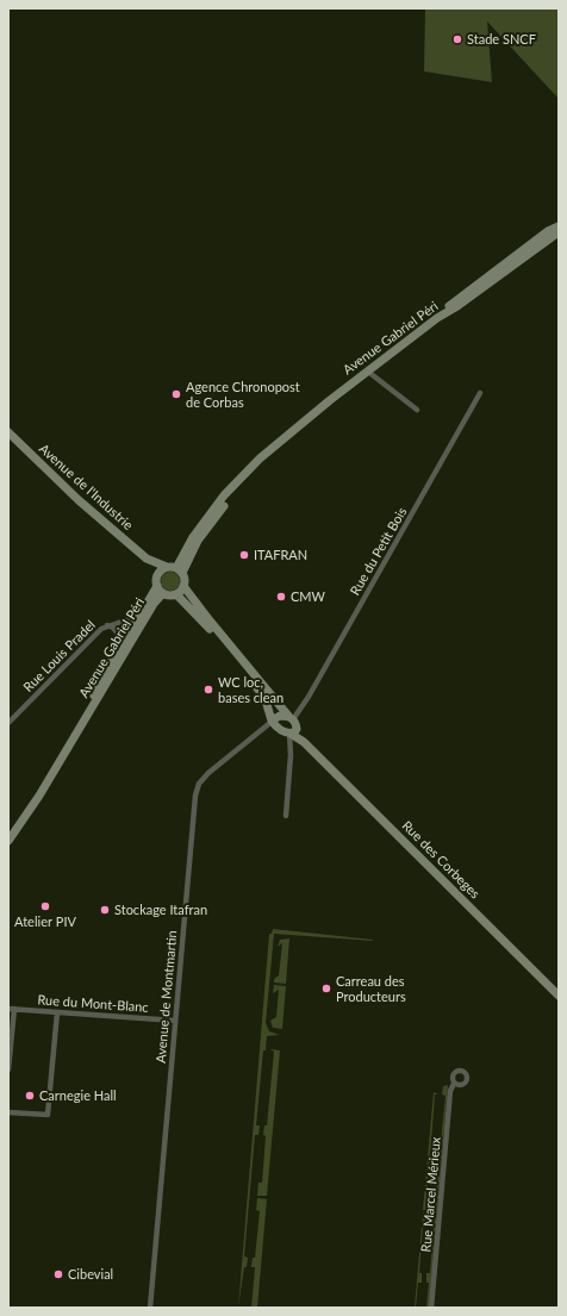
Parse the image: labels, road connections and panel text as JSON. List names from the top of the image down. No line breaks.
{"streets":{"main road":["Avenue Gabriel Péri","Avenue de l'Industrie","Rue des Corbeges"],"street":["Rue du Petit Bois","Rue Louis Pradel","Avenue de Montmartin","Rue du Mont-Blanc","Rue Marcel Mérieux"]},"crossings":[["Avenue Gabriel Péri","Avenue de l'Industrie"],["Avenue Gabriel Péri","Rue Louis Pradel"],["Rue du Petit Bois","Rue des Corbeges"],["Avenue de Montmartin","Rue du Mont-Blanc"]],"places":["Stade SNCF","Agence Chronopost de Corbas","ITAFRAN","CMW","WC loc, bases clean","Atelier PIV","Stockage Itafran","Carreau des Producteurs","Carnegie Hall","Cibevial"]}
